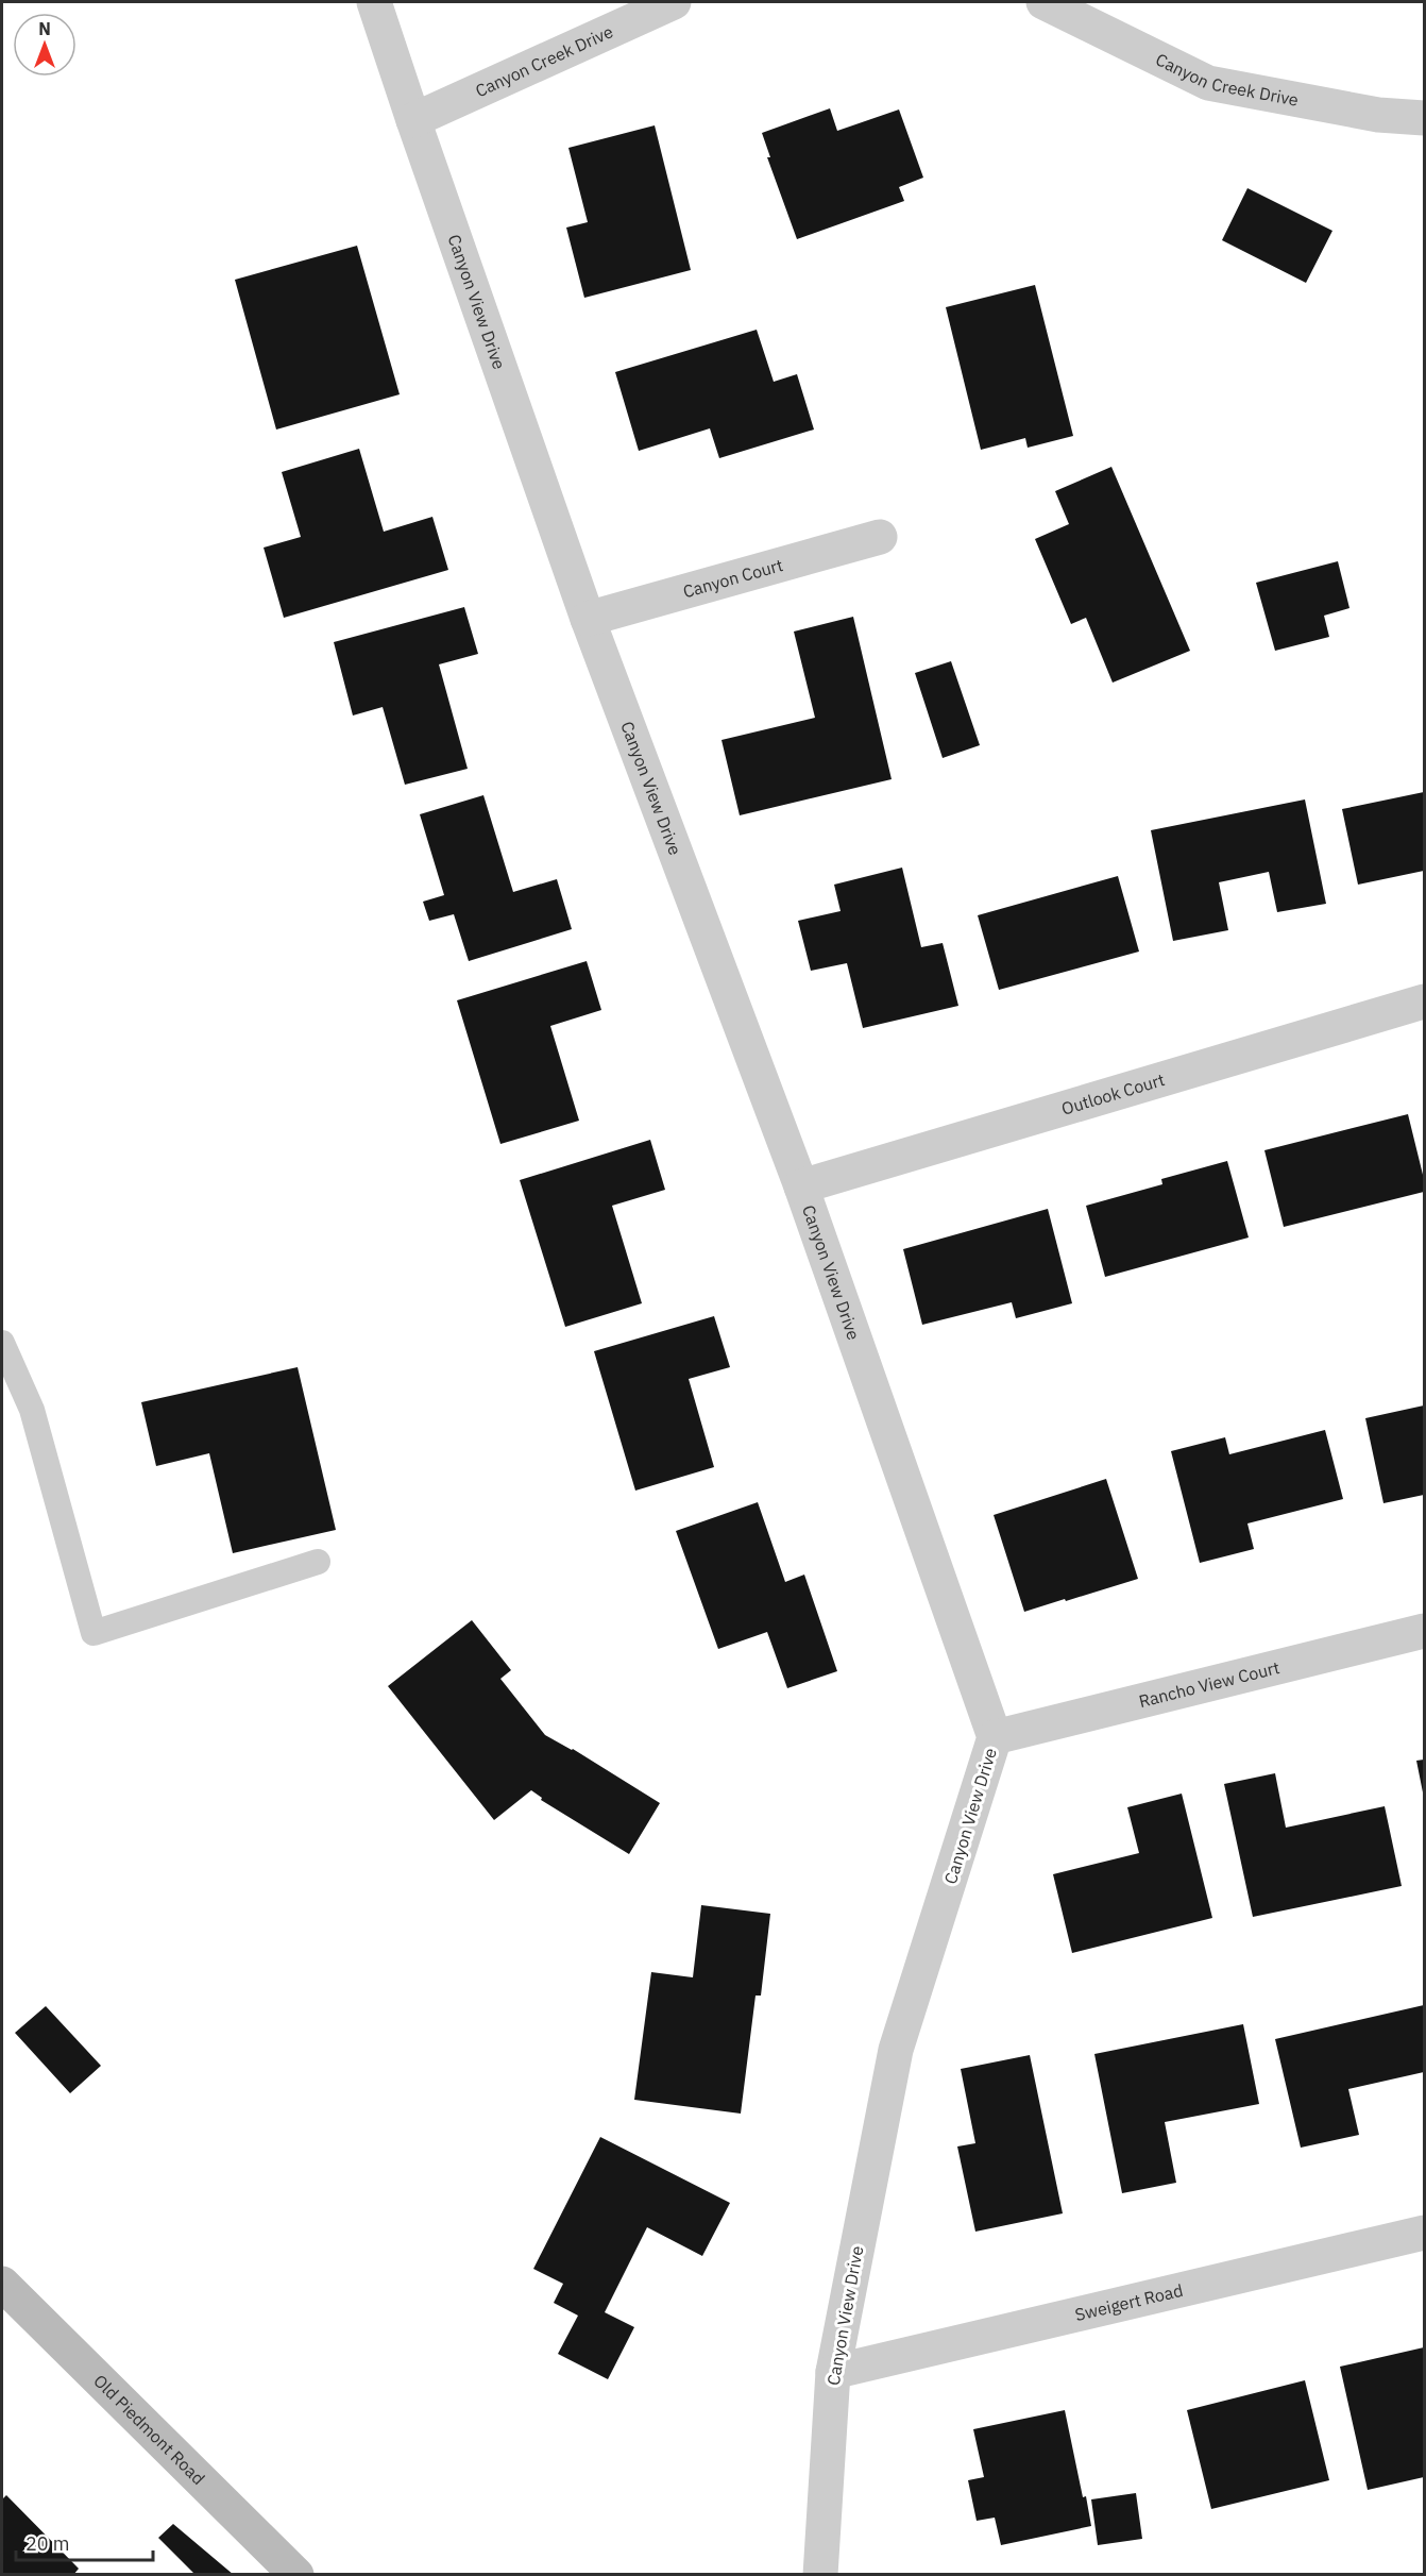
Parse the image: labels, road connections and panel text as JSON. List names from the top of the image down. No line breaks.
{"streets":{"street":["Canyon Creek Drive","Canyon View Drive","Canyon Court","Outlook Court","Rancho View Court","Sweigert Road","Old Piedmont Road"]},"crossings":[["Canyon Creek Drive","Canyon View Drive"],["Canyon View Drive","Canyon Court"],["Canyon View Drive","Outlook Court"],["Canyon View Drive","Rancho View Court"],["Canyon View Drive","Sweigert Road"]],"scale_bar":"20 m","north":"top"}
